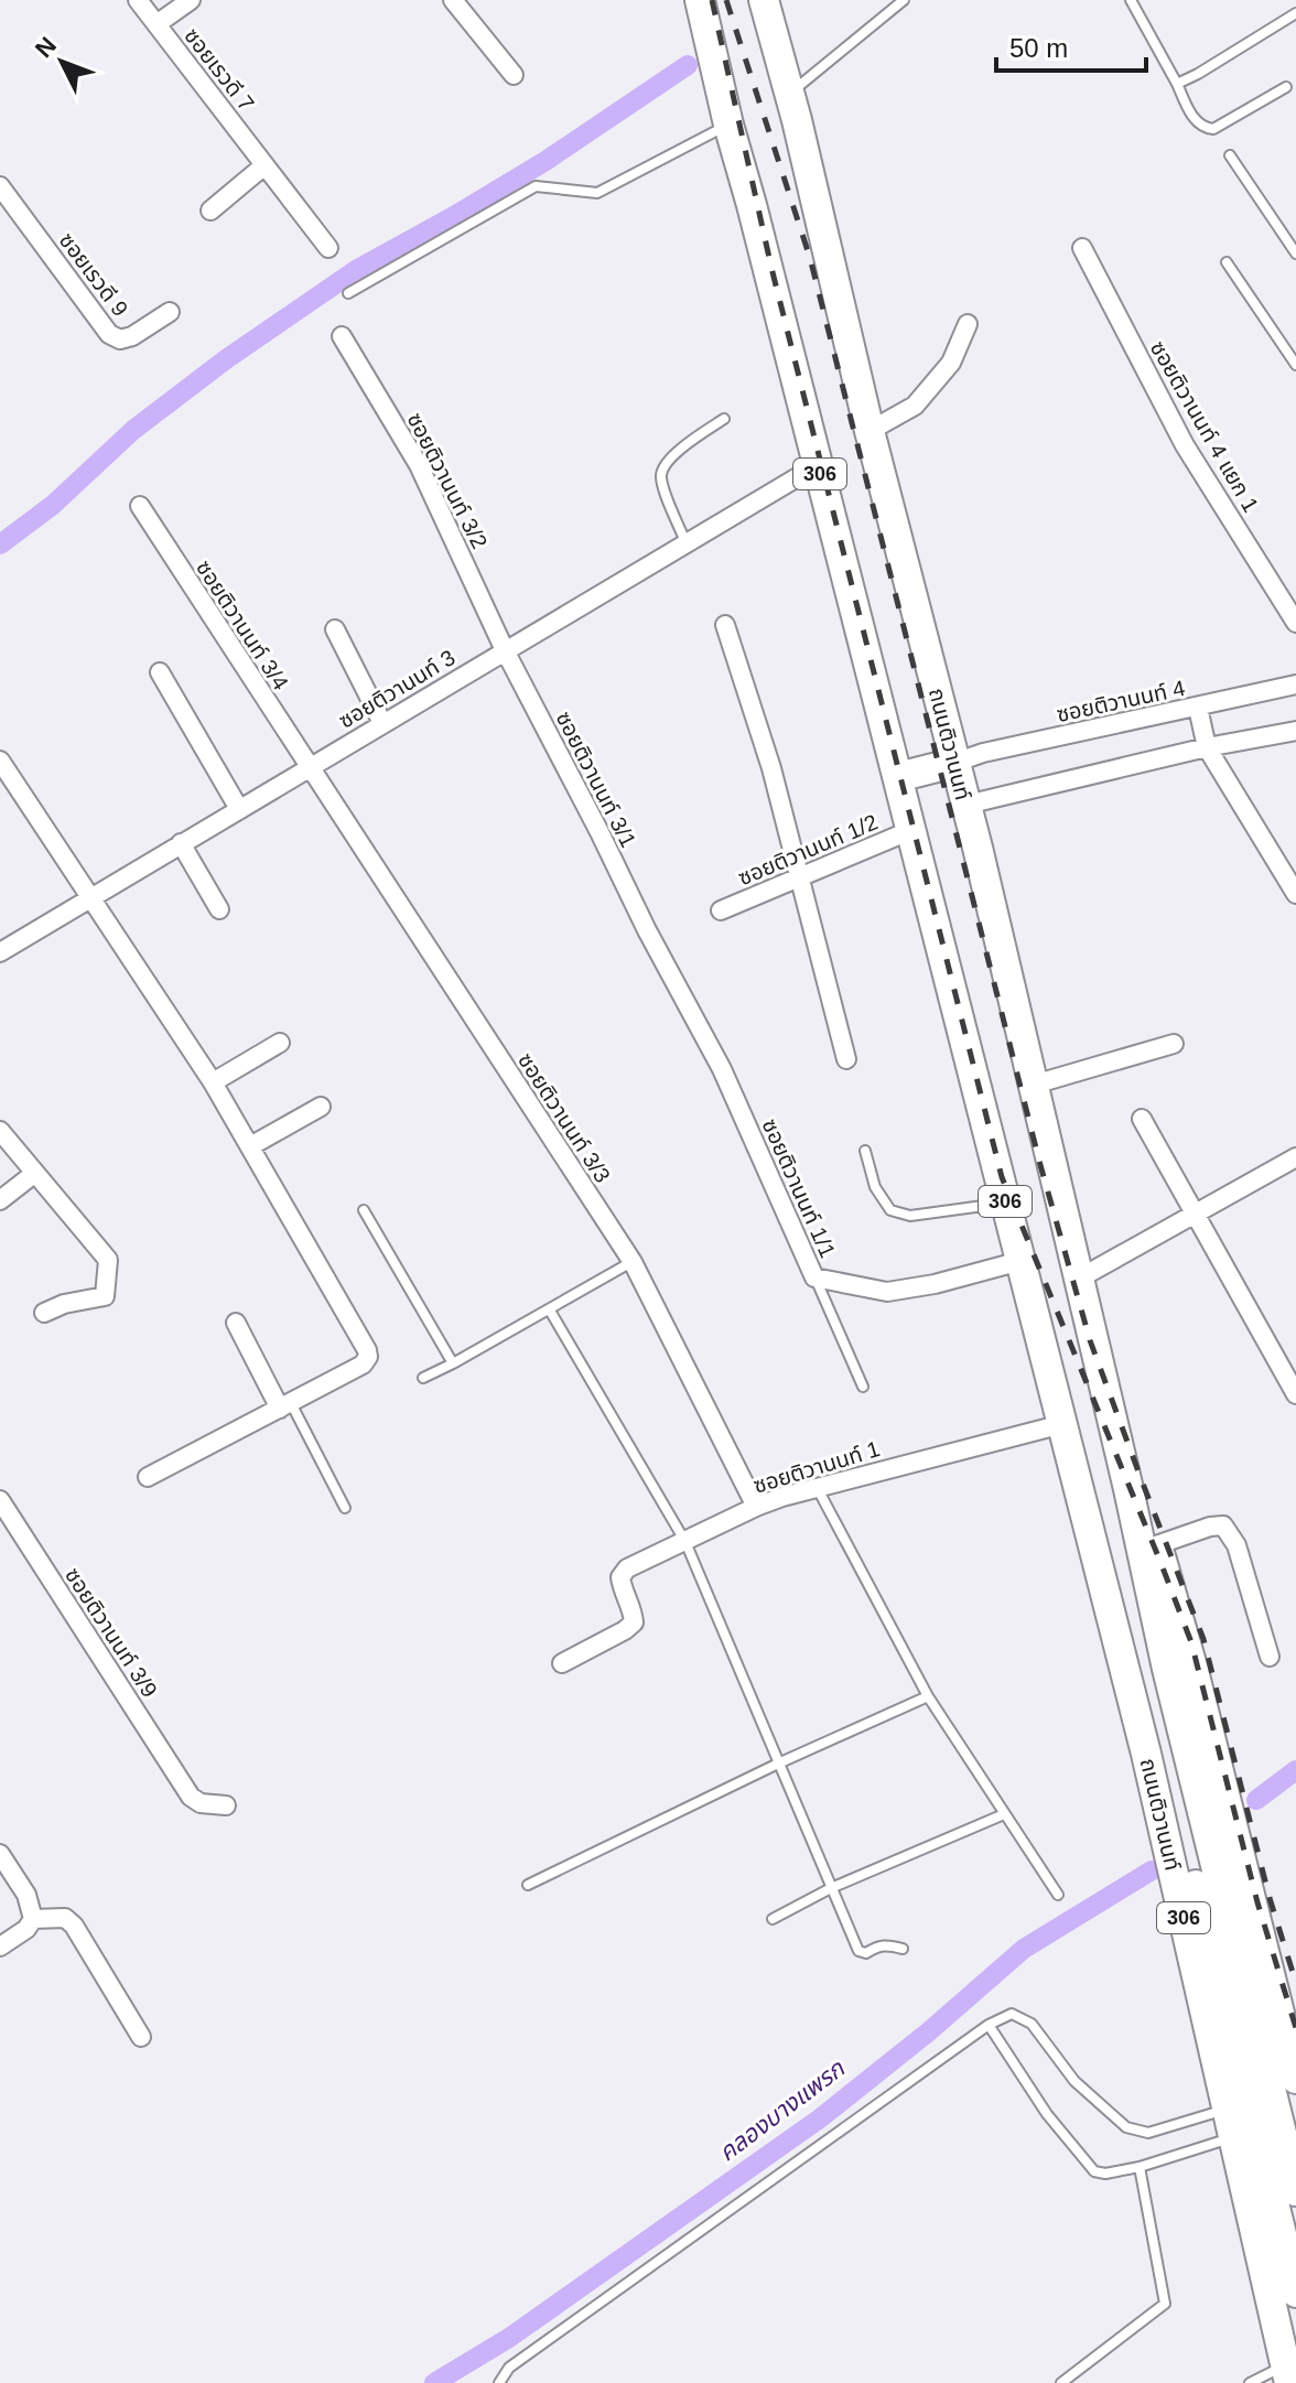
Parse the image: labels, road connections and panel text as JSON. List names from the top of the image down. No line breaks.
{"streets":{"main road":["306","ถนนติวานนท์"],"street":["ซอยเรวดี 7","ซอยเรวดี 9","ซอยติวานนท์ 4 แยก 1","ซอยติวานนท์ 3/2","ซอยติวานนท์ 3/4","ซอยติวานนท์ 3","ซอยติวานนท์ 4","ซอยติวานนท์ 3/1","ซอยติวานนท์ 1/2","ซอยติวานนท์ 3/3","ซอยติวานนท์ 1/1","ซอยติวานนท์ 1","ซอยติวานนท์ 3/9"]},"crossings":[["ซอยติวานนท์ 3/2","ซอยติวานนท์ 3"],["ซอยติวานนท์ 3/2","ซอยติวานนท์ 3/1"],["ซอยติวานนท์ 3/4","ซอยติวานนท์ 3"],["ซอยติวานนท์ 3/4","ซอยติวานนท์ 3/3"],["ซอยติวานนท์ 3","ถนนติวานนท์"],["ซอยติวานนท์ 3","ซอยติวานนท์ 3/1"],["ซอยติวานนท์ 3","ซอยติวานนท์ 3/3"],["ซอยติวานนท์ 4","ถนนติวานนท์"],["ถนนติวานนท์","ซอยติวานนท์ 1/2"],["ถนนติวานนท์","ซอยติวานนท์ 1/1"],["ถนนติวานนท์","ซอยติวานนท์ 1"],["ซอยติวานนท์ 3/1","ซอยติวานนท์ 1/1"],["ซอยติวานนท์ 3/3","ซอยติวานนท์ 1"]],"water":["คลองบางแพรก"],"scale_bar":"50 m","north":"top left"}
